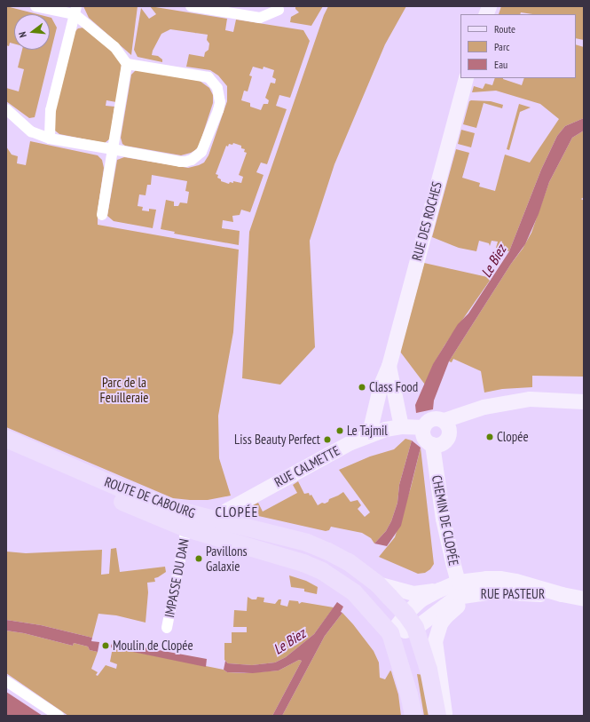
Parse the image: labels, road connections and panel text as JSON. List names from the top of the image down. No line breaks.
{"streets":{"main road":["ROUTE DE CABOURG"],"street":["RUE DES ROCHES","RUE CALMETTE","CHEMIN DE CLOPÉE","IMPASSE DU DAN","RUE PASTEUR"]},"crossings":[["RUE DES ROCHES","RUE CALMETTE"],["RUE CALMETTE","ROUTE DE CABOURG"],["RUE CALMETTE","CHEMIN DE CLOPÉE"],["ROUTE DE CABOURG","IMPASSE DU DAN"],["ROUTE DE CABOURG","RUE PASTEUR"],["CHEMIN DE CLOPÉE","RUE PASTEUR"]],"districts":["CLOPÉE"],"water":["Le Biez"],"parks":["Parc de la Feuilleraie"],"places":["Class Food","Le Tajmil","Clopée","Liss Beauty Perfect","Pavillons Galaxie","Moulin de Clopée"],"legend":["Route","Parc","Eau"],"north":"left"}
